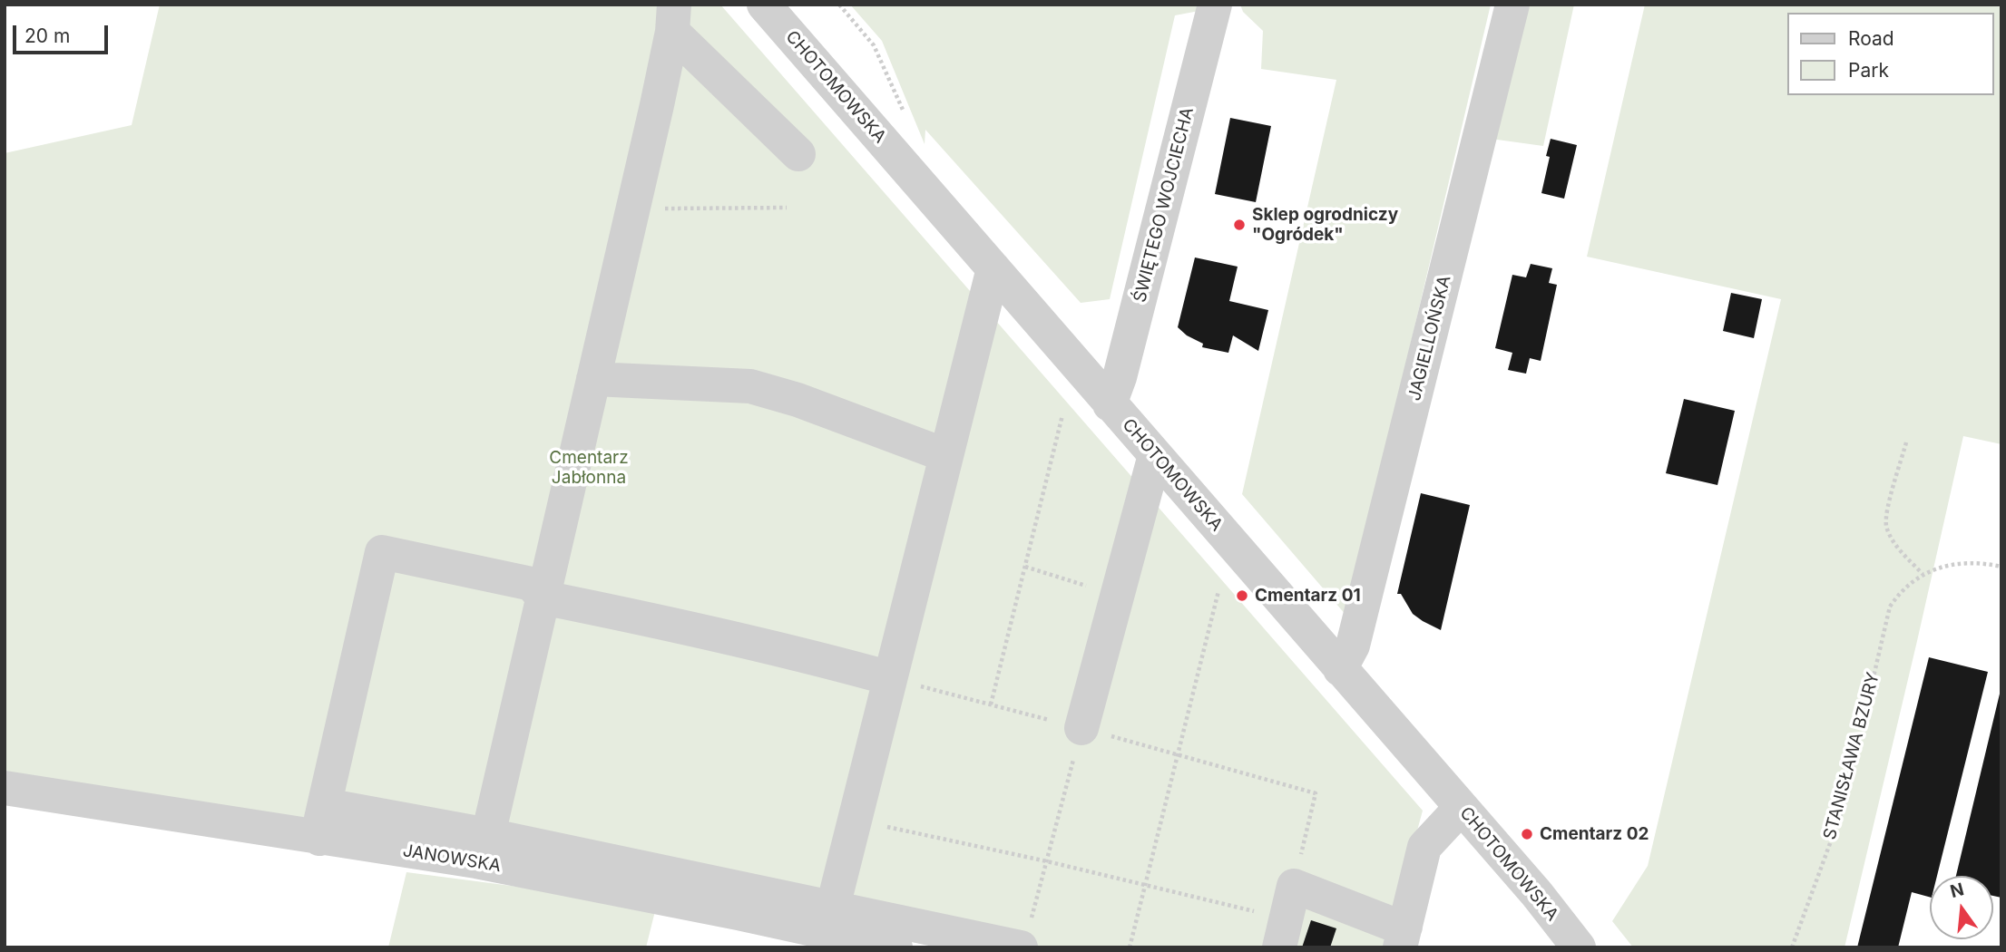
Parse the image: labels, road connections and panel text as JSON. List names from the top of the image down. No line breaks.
{"streets":{"street":["CHOTOMOWSKA","ŚWIĘTEGO WOJCIECHA","JAGIELLOŃSKA","JANOWSKA"],"path":["STANISŁAWA BZURY"]},"crossings":[["CHOTOMOWSKA","ŚWIĘTEGO WOJCIECHA"],["CHOTOMOWSKA","JAGIELLOŃSKA"]],"parks":["Cmentarz Jabłonna"],"places":["Sklep ogrodniczy \"Ogródek\"","Cmentarz 01","Cmentarz 02"],"legend":["Road","Park"],"scale_bar":"20 m","north":"top"}
